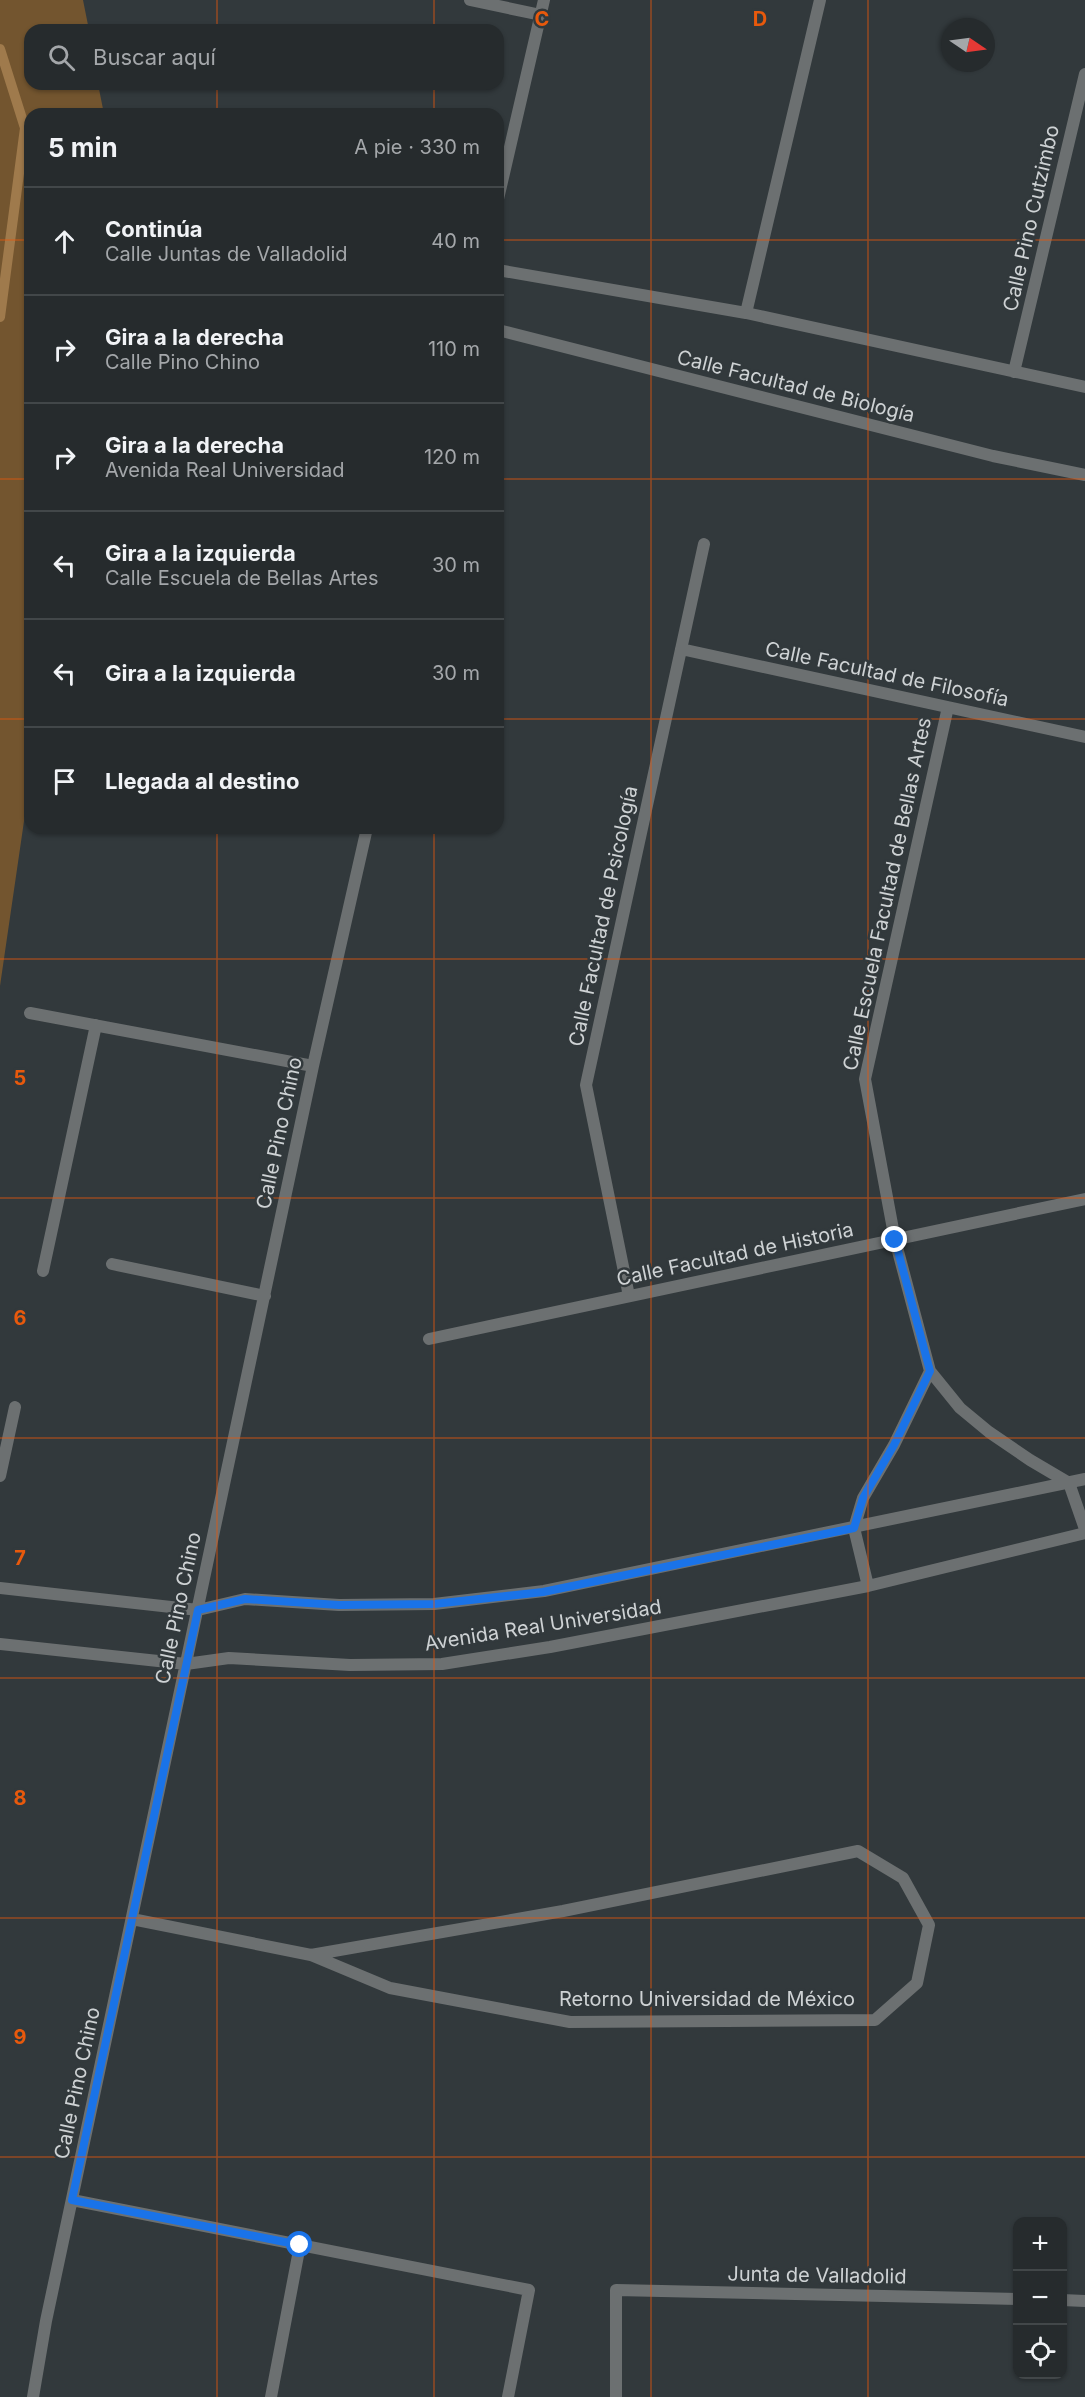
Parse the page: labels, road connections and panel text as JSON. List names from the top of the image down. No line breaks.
{"streets":{"street":["Calle Pino Cutzimbo","Calle Facultad de Biología","Calle Facultad de Filosofía","Calle Escuela Facultad de Bellas Artes","Calle Facultad de Psicología","Calle Pino Chino","Calle Facultad de Historia","Avenida Real Universidad","Retorno Universidad de México","Junta de Valladolid"]},"crossings":[["Calle Facultad de Filosofía","Calle Escuela Facultad de Bellas Artes"],["Calle Facultad de Filosofía","Calle Facultad de Psicología"],["Calle Escuela Facultad de Bellas Artes","Calle Facultad de Historia"],["Calle Facultad de Psicología","Calle Facultad de Historia"],["Calle Pino Chino","Avenida Real Universidad"],["Calle Pino Chino","Retorno Universidad de México"]],"north":"right","page":{"search":"Buscar aquí","heading":["5 min","A pie · 330 m"],"list":[["Continúa","Calle Juntas de Valladolid","40 m"],["Gira a la derecha","Calle Pino Chino","110 m"],["Gira a la derecha","Avenida Real Universidad","120 m"],["Gira a la izquierda","Calle Escuela de Bellas Artes","30 m"],["Gira a la izquierda","30 m"],"Llegada al destino"],"map_buttons":["+","−"]},"grid":{"columns":["C","D"],"rows":["5","6","7","8","9"]}}
